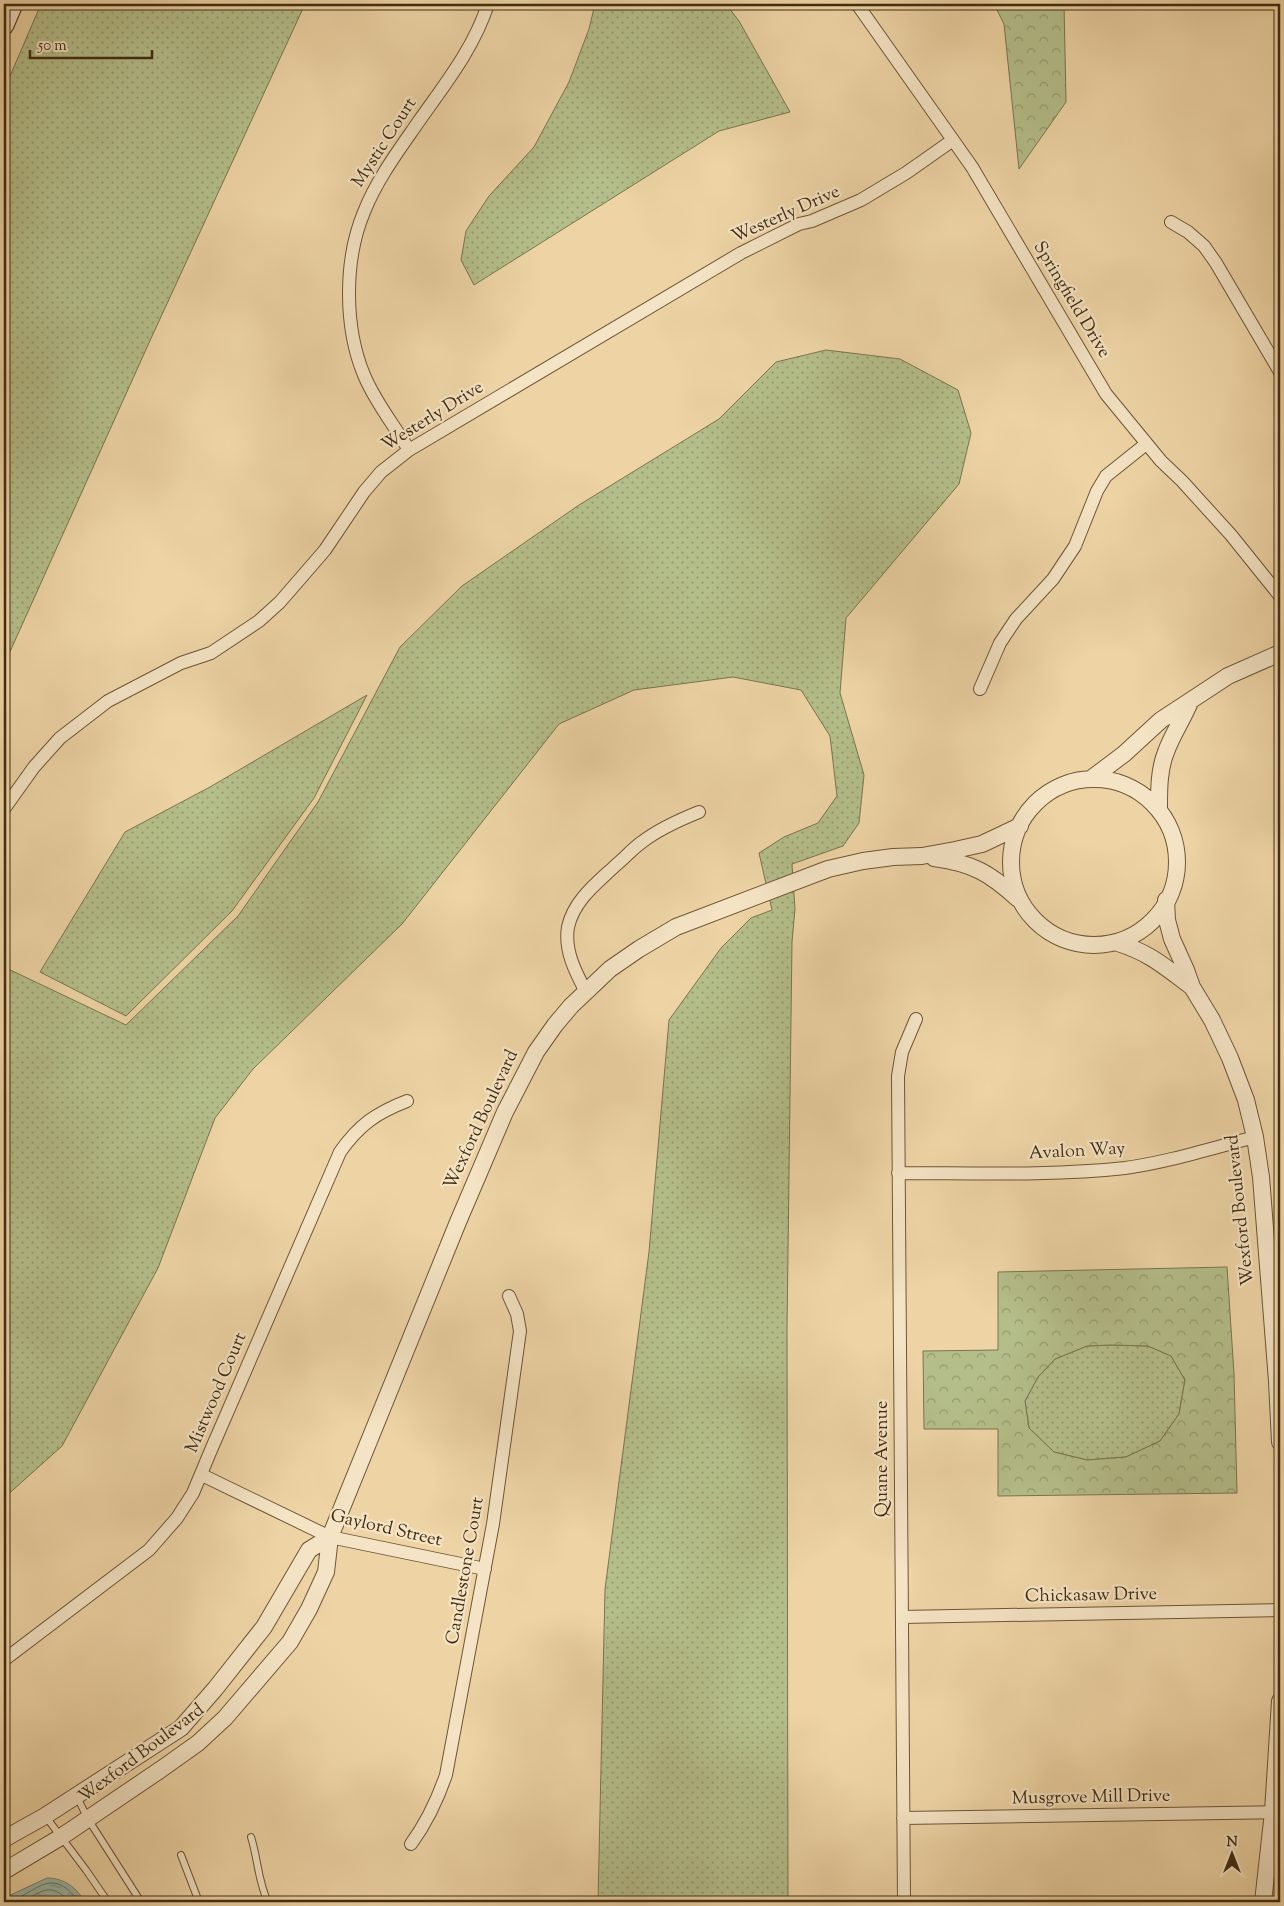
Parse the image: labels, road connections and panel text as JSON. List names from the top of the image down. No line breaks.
{"streets":{"street":["Mystic Court","Westerly Drive","Springfield Drive","Wexford Boulevard","Avalon Way","Mistwood Court","Quane Avenue","Gaylord Street","Candlestone Court","Chickasaw Drive","Musgrove Mill Drive"]},"crossings":[["Mystic Court","Westerly Drive"],["Westerly Drive","Springfield Drive"],["Wexford Boulevard","Avalon Way"],["Wexford Boulevard","Gaylord Street"],["Avalon Way","Quane Avenue"],["Mistwood Court","Gaylord Street"],["Quane Avenue","Chickasaw Drive"],["Quane Avenue","Musgrove Mill Drive"],["Gaylord Street","Candlestone Court"]],"scale_bar":"50 m","north":"top"}
